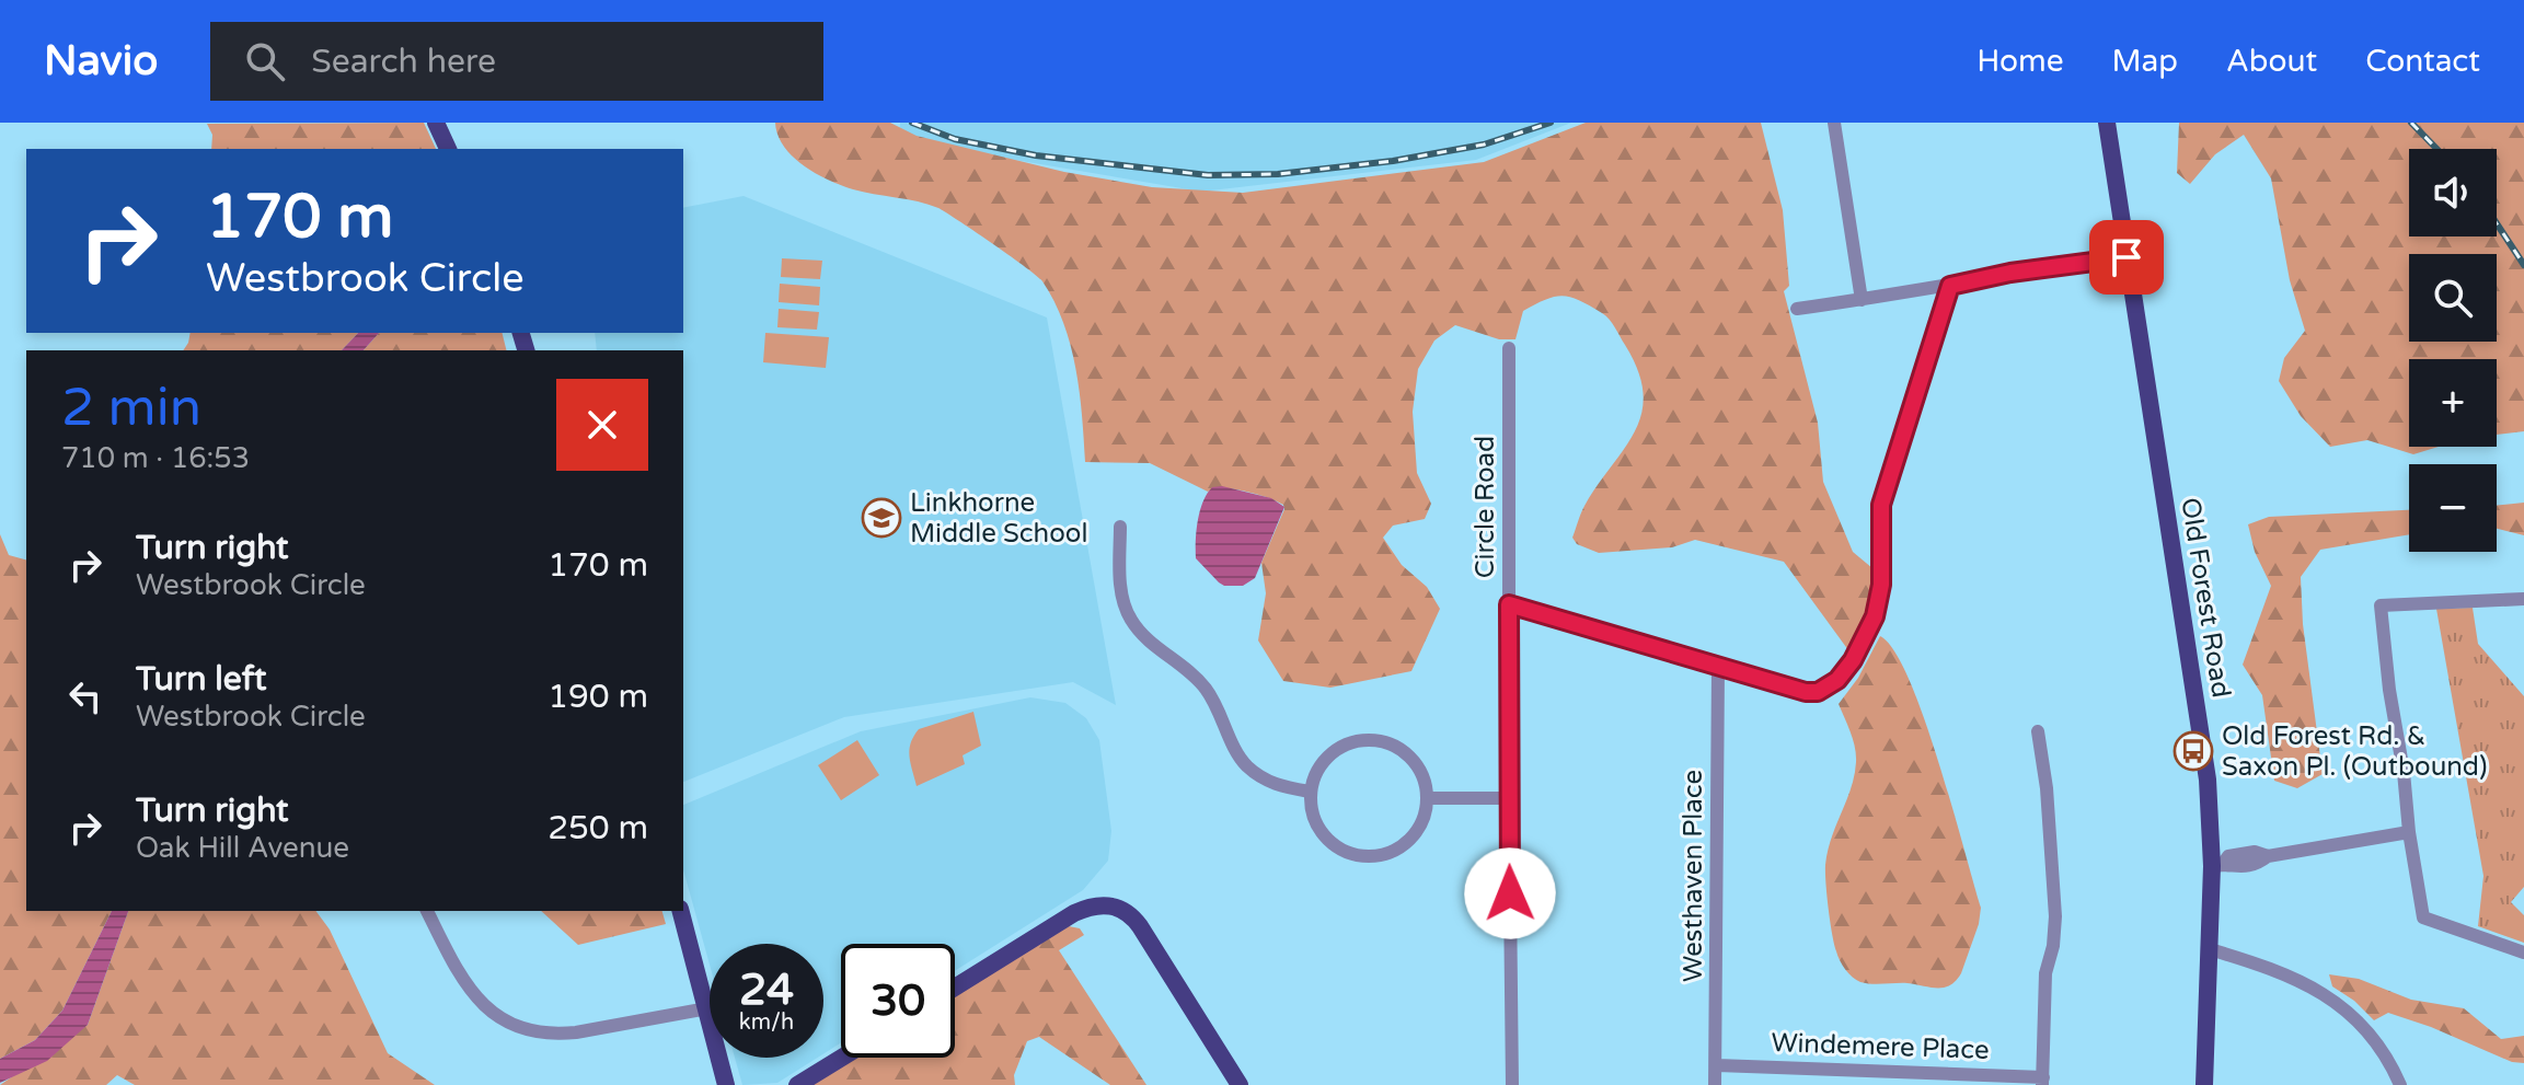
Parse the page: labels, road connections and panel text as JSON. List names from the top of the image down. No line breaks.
{"streets":{"main road":["Old Forest Road"],"street":["Circle Road","Westhaven Place","Windemere Place"]},"crossings":[["Westhaven Place","Windemere Place"]],"places":{"school or university":["Linkhorne Middle School"],"bus stop":["Old Forest Rd. & Saxon Pl. (Outbound)"]},"page":{"header":"Navio","search":"Search here","nav":["Home","Map","About","Contact"],"map_buttons":["+","−"],"turn":["170 m","Westbrook Circle"],"heading":["2 min","710 m · 16:53"],"list":[{"name":"Turn right","note":"Westbrook Circle","value":"170 m"},{"name":"Turn left","note":"Westbrook Circle","value":"190 m"},{"name":"Turn right","note":"Oak Hill Avenue","value":"250 m"}],"speed":"24 km/h","limit":"30"}}
